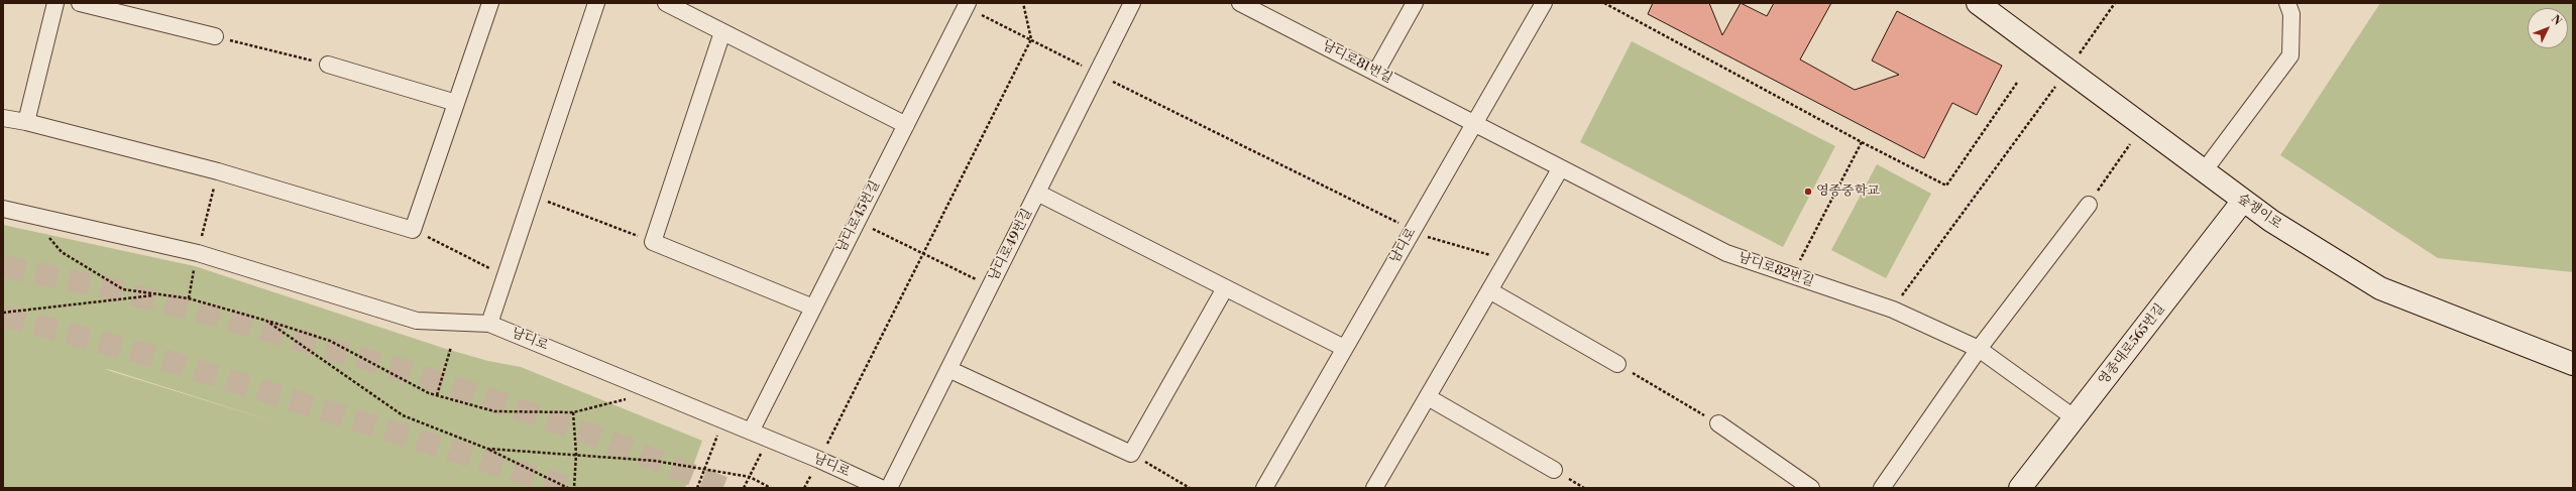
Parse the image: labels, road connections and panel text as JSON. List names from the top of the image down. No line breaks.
{"streets":{"street":["남디로81번길","숲쟁이로","남디로45번길","남디로49번길","남디로","남디로82번길","영종대로565번길"]},"crossings":[["남디로81번길","남디로"],["남디로81번길","남디로82번길"],["숲쟁이로","영종대로565번길"],["남디로45번길","남디로"],["남디로","남디로82번길"],["남디로82번길","영종대로565번길"]],"places":["영종중학교"],"north":"top right"}
